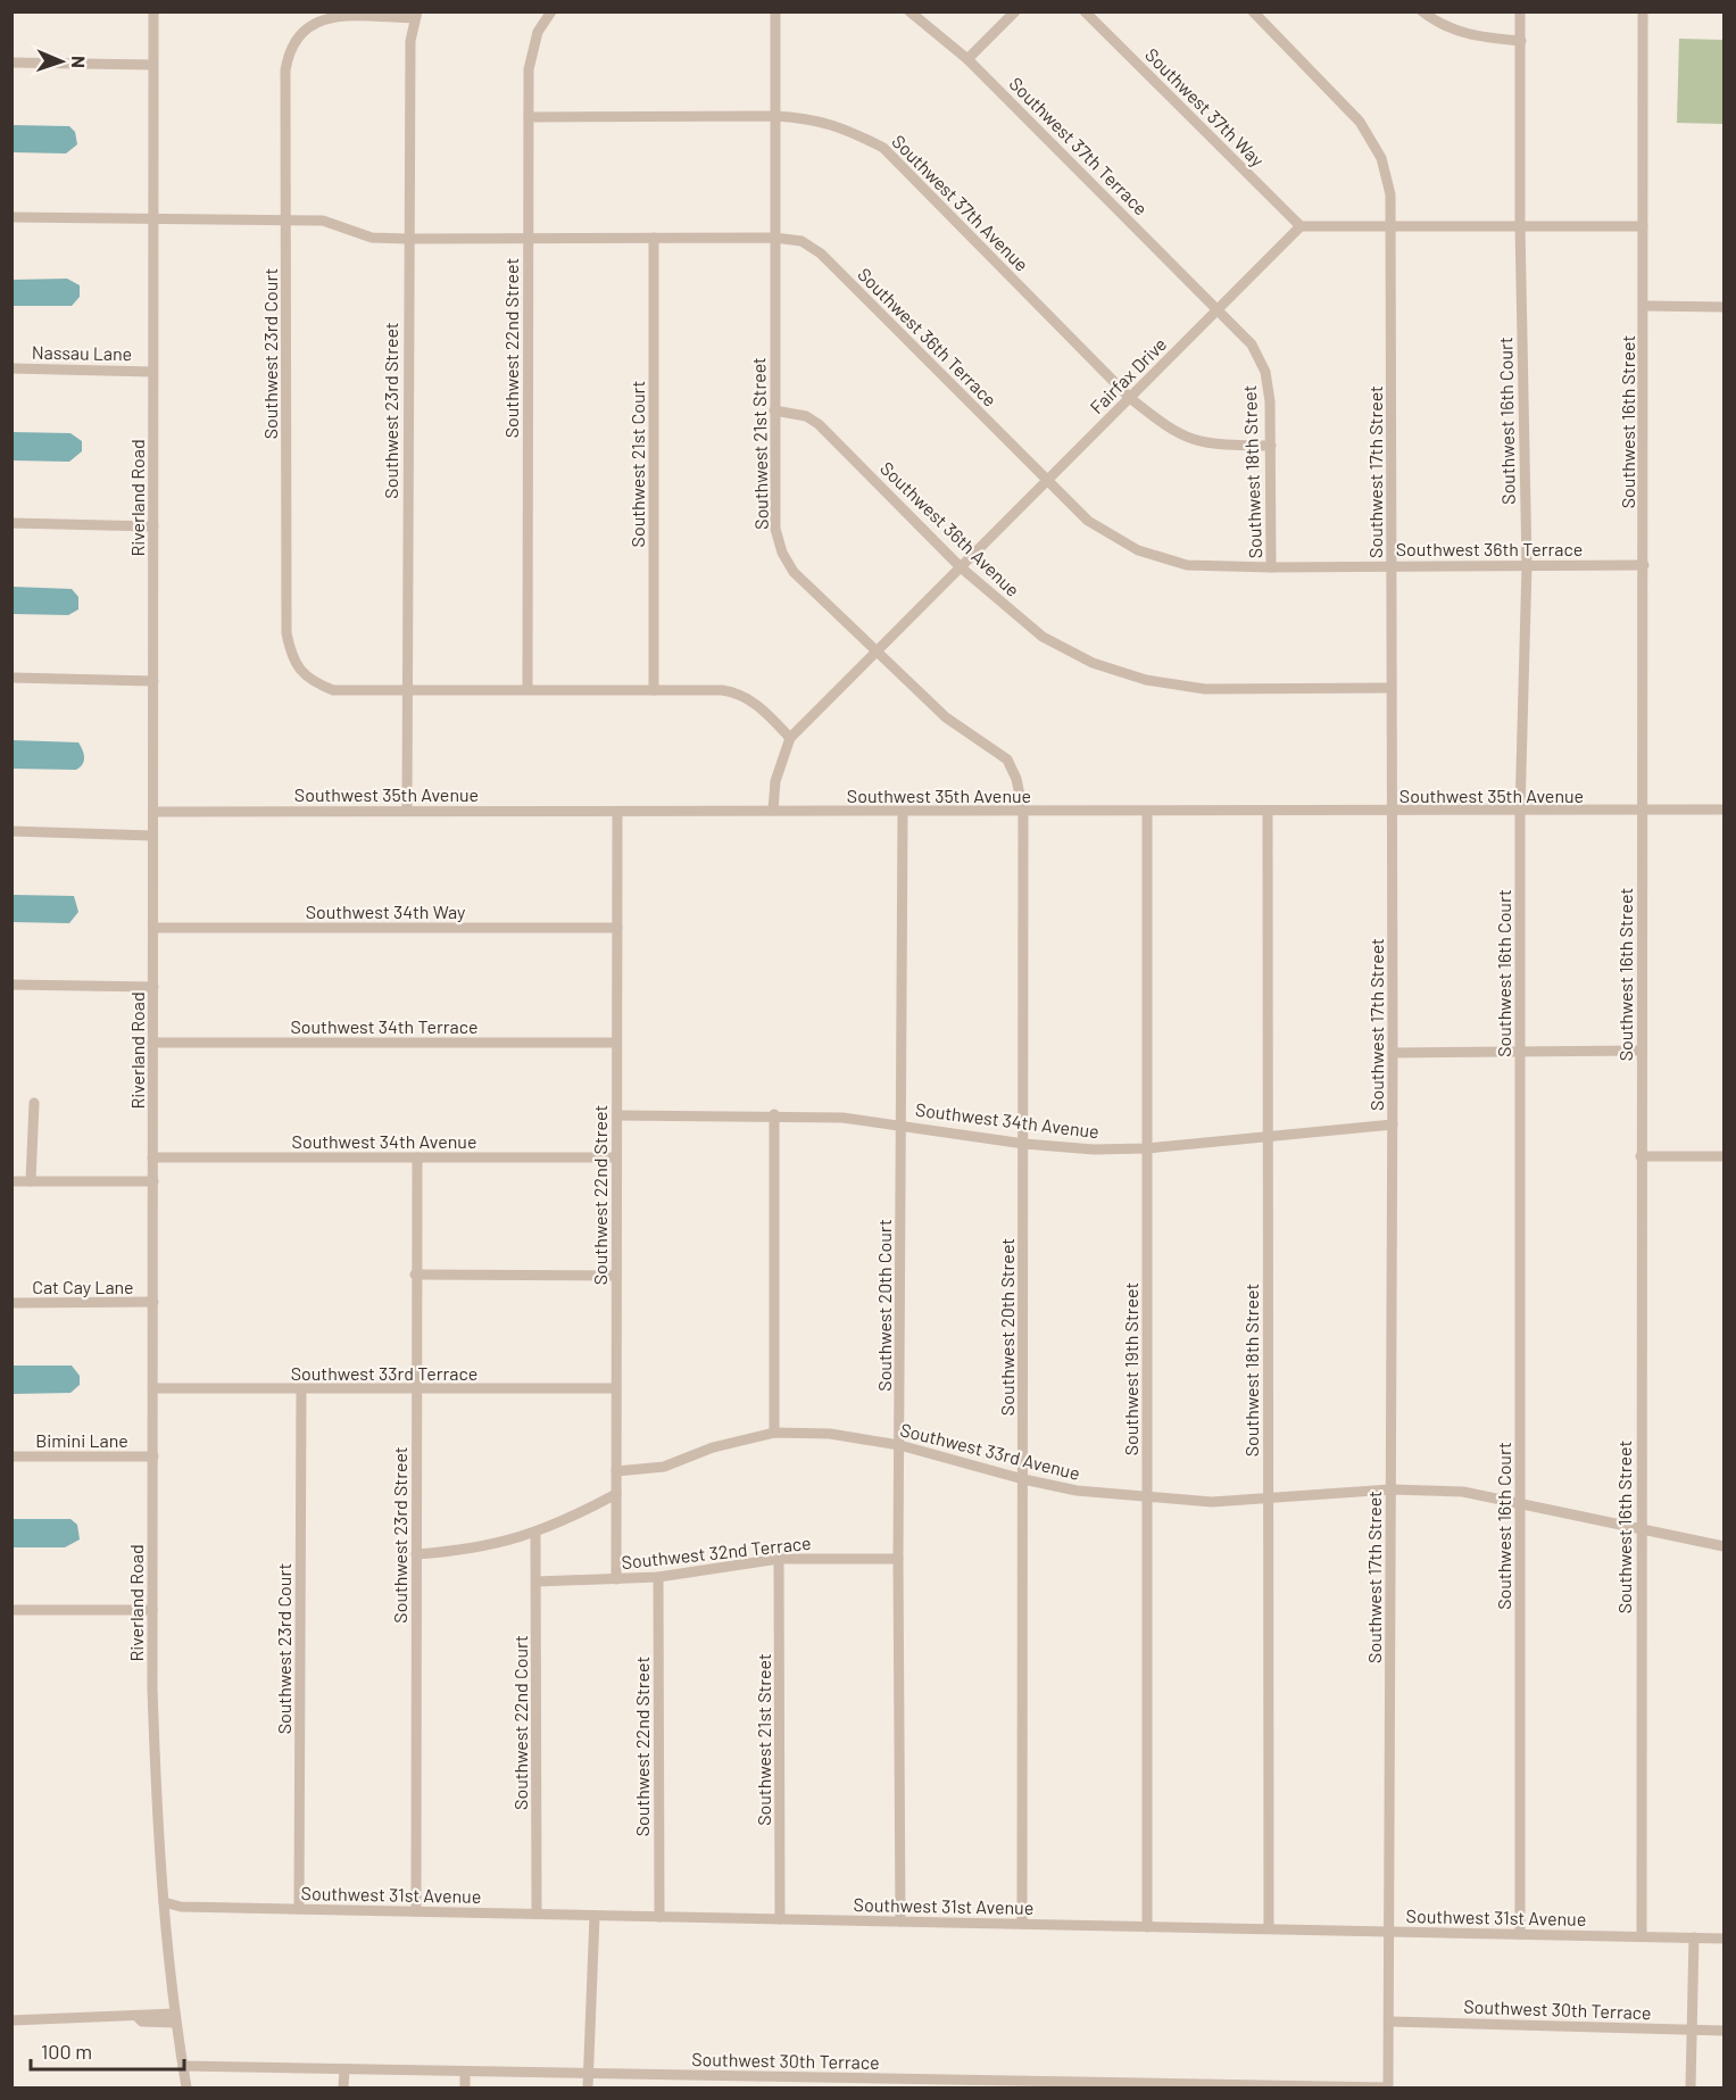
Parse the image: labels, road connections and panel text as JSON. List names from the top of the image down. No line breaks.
{"streets":{"street":["Southwest 37th Way","Southwest 37th Terrace","Southwest 37th Avenue","Southwest 36th Terrace","Southwest 22nd Street","Nassau Lane","Southwest 23rd Court","Fairfax Drive","Southwest 23rd Street","Southwest 16th Court","Southwest 16th Street","Southwest 21st Street","Southwest 21st Court","Southwest 18th Street","Southwest 17th Street","Riverland Road","Southwest 36th Avenue","Southwest 35th Avenue","Southwest 34th Way","Southwest 34th Terrace","Southwest 34th Avenue","Cat Cay Lane","Southwest 20th Court","Southwest 20th Street","Southwest 19th Street","Southwest 33rd Terrace","Bimini Lane","Southwest 33rd Avenue","Southwest 32nd Terrace","Southwest 22nd Court","Southwest 31st Avenue","Southwest 30th Terrace"]},"crossings":[["Southwest 37th Way","Fairfax Drive"],["Southwest 37th Terrace","Fairfax Drive"],["Southwest 37th Terrace","Southwest 18th Street"],["Southwest 37th Avenue","Southwest 22nd Street"],["Southwest 37th Avenue","Fairfax Drive"],["Southwest 37th Avenue","Southwest 21st Street"],["Southwest 37th Avenue","Southwest 18th Street"],["Southwest 36th Terrace","Southwest 22nd Street"],["Southwest 36th Terrace","Southwest 23rd Court"],["Southwest 36th Terrace","Fairfax Drive"],["Southwest 36th Terrace","Southwest 23rd Street"],["Southwest 36th Terrace","Southwest 16th Court"],["Southwest 36th Terrace","Southwest 16th Street"],["Southwest 36th Terrace","Southwest 21st Street"],["Southwest 36th Terrace","Southwest 21st Court"],["Southwest 36th Terrace","Southwest 18th Street"],["Southwest 36th Terrace","Southwest 17th Street"],["Southwest 36th Terrace","Riverland Road"],["Southwest 22nd Street","Southwest 35th Avenue"],["Southwest 22nd Street","Southwest 34th Way"],["Southwest 22nd Street","Southwest 34th Terrace"],["Southwest 22nd Street","Southwest 34th Avenue"],["Southwest 22nd Street","Southwest 33rd Terrace"],["Southwest 22nd Street","Southwest 33rd Avenue"],["Southwest 22nd Street","Southwest 32nd Terrace"],["Southwest 22nd Street","Southwest 31st Avenue"],["Nassau Lane","Riverland Road"],["Southwest 23rd Court","Southwest 23rd Street"],["Southwest 23rd Court","Southwest 33rd Terrace"],["Southwest 23rd Court","Southwest 31st Avenue"],["Fairfax Drive","Southwest 21st Street"],["Fairfax Drive","Southwest 18th Street"],["Fairfax Drive","Southwest 36th Avenue"],["Fairfax Drive","Southwest 35th Avenue"],["Southwest 23rd Street","Southwest 35th Avenue"],["Southwest 23rd Street","Southwest 34th Avenue"],["Southwest 23rd Street","Southwest 33rd Terrace"],["Southwest 23rd Street","Southwest 31st Avenue"],["Southwest 16th Court","Southwest 35th Avenue"],["Southwest 16th Court","Southwest 33rd Avenue"],["Southwest 16th Court","Southwest 31st Avenue"],["Southwest 16th Street","Southwest 35th Avenue"],["Southwest 16th Street","Southwest 33rd Avenue"],["Southwest 16th Street","Southwest 31st Avenue"],["Southwest 21st Street","Southwest 36th Avenue"],["Southwest 21st Street","Southwest 35th Avenue"],["Southwest 21st Street","Southwest 20th Street"],["Southwest 21st Street","Southwest 32nd Terrace"],["Southwest 21st Street","Southwest 31st Avenue"],["Southwest 18th Street","Southwest 35th Avenue"],["Southwest 18th Street","Southwest 34th Avenue"],["Southwest 18th Street","Southwest 33rd Avenue"],["Southwest 18th Street","Southwest 31st Avenue"],["Southwest 17th Street","Southwest 36th Avenue"],["Southwest 17th Street","Southwest 35th Avenue"],["Southwest 17th Street","Southwest 34th Avenue"],["Southwest 17th Street","Southwest 33rd Avenue"],["Southwest 17th Street","Southwest 31st Avenue"],["Southwest 17th Street","Southwest 30th Terrace"],["Riverland Road","Southwest 35th Avenue"],["Riverland Road","Southwest 34th Way"],["Riverland Road","Southwest 34th Terrace"],["Riverland Road","Southwest 34th Avenue"],["Riverland Road","Cat Cay Lane"],["Riverland Road","Southwest 33rd Terrace"],["Riverland Road","Bimini Lane"],["Riverland Road","Southwest 31st Avenue"],["Riverland Road","Southwest 30th Terrace"],["Southwest 35th Avenue","Southwest 20th Court"],["Southwest 35th Avenue","Southwest 20th Street"],["Southwest 35th Avenue","Southwest 19th Street"],["Southwest 34th Avenue","Southwest 20th Court"],["Southwest 34th Avenue","Southwest 20th Street"],["Southwest 34th Avenue","Southwest 19th Street"],["Southwest 20th Court","Southwest 33rd Avenue"],["Southwest 20th Court","Southwest 32nd Terrace"],["Southwest 20th Court","Southwest 31st Avenue"],["Southwest 20th Street","Southwest 33rd Avenue"],["Southwest 20th Street","Southwest 31st Avenue"],["Southwest 19th Street","Southwest 33rd Avenue"],["Southwest 19th Street","Southwest 31st Avenue"],["Southwest 32nd Terrace","Southwest 22nd Court"],["Southwest 22nd Court","Southwest 31st Avenue"]],"scale_bar":"100 m","north":"right"}
